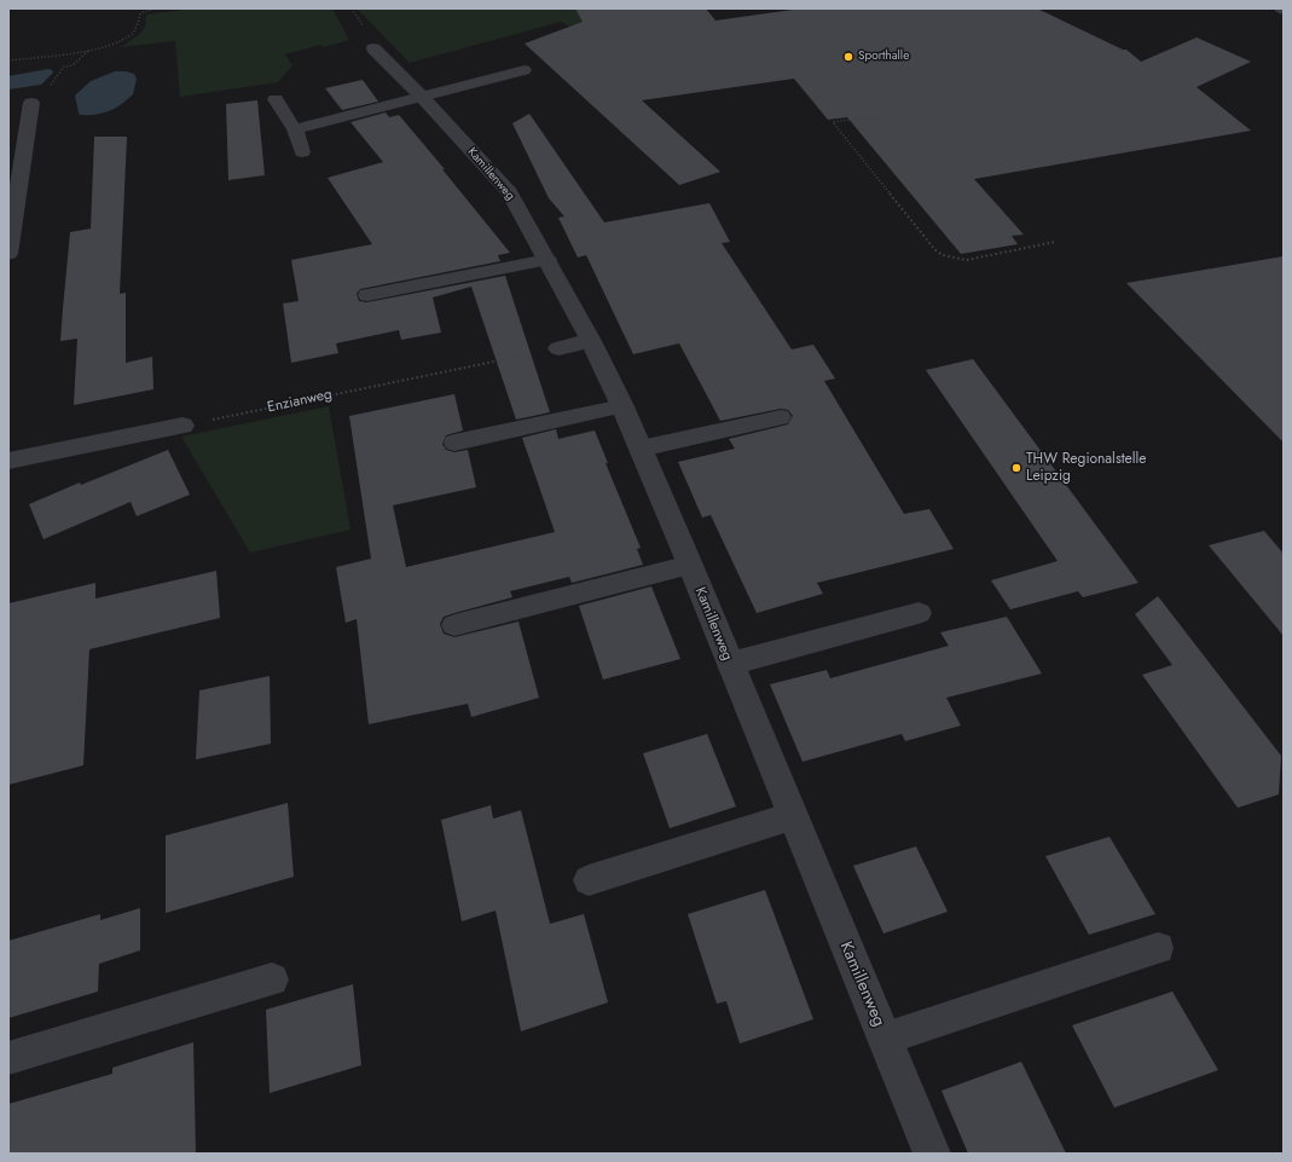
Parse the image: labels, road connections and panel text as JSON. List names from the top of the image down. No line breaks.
{"streets":{"street":["Kamillenweg"],"path":["Enzianweg"]},"places":["Sporthalle","THW Regionalstelle Leipzig"]}
